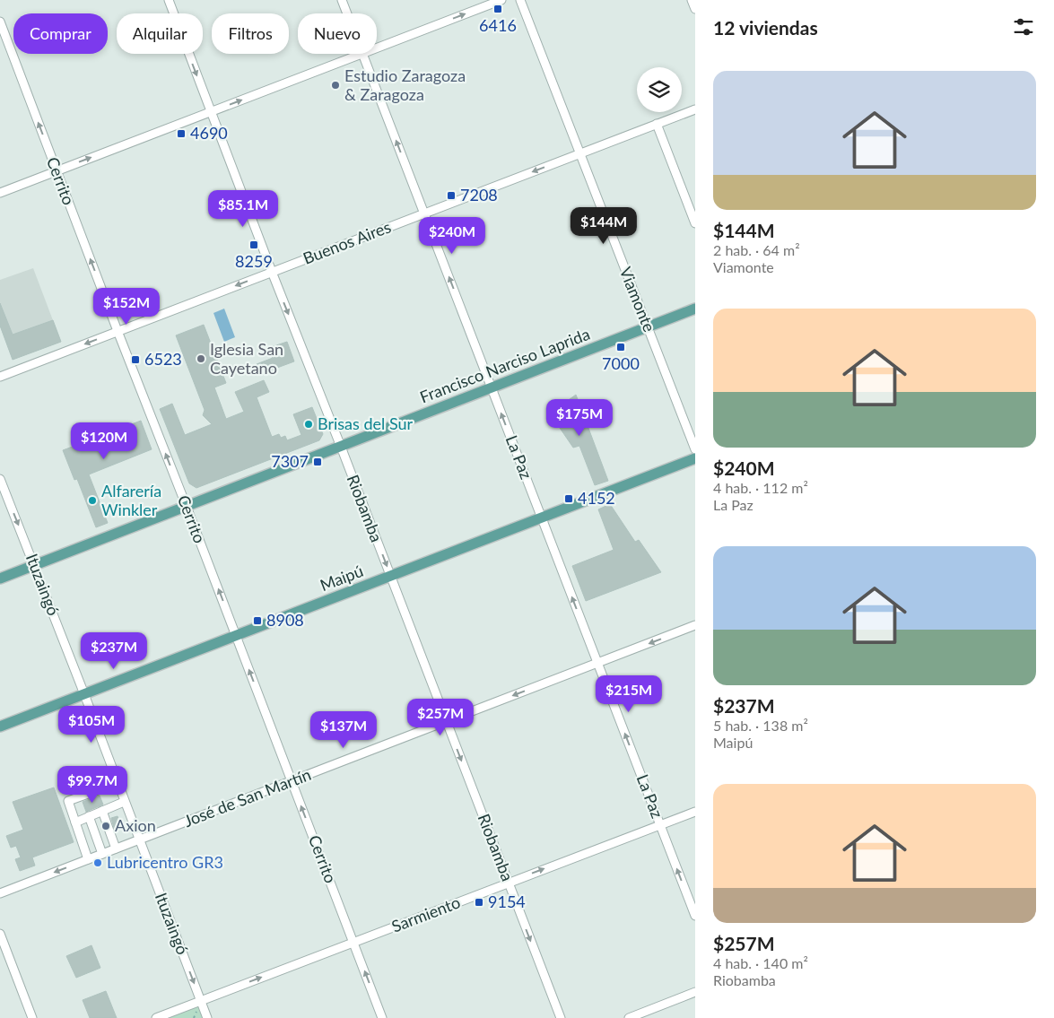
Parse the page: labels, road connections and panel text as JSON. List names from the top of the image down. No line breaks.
{"streets":{"main road":["Francisco Narciso Laprida","Maipú"],"street":["Cerrito","Buenos Aires","Viamonte","La Paz","Riobamba","Ituzaingó","José de San Martín","Sarmiento"]},"crossings":[["Cerrito","Buenos Aires"],["Cerrito","Francisco Narciso Laprida"],["Cerrito","Maipú"],["Cerrito","José de San Martín"],["Cerrito","Sarmiento"],["Buenos Aires","Viamonte"],["Buenos Aires","La Paz"],["Buenos Aires","Riobamba"],["Viamonte","Francisco Narciso Laprida"],["Francisco Narciso Laprida","La Paz"],["Francisco Narciso Laprida","Riobamba"],["Francisco Narciso Laprida","Ituzaingó"],["La Paz","Maipú"],["La Paz","José de San Martín"],["La Paz","Sarmiento"],["Riobamba","Maipú"],["Riobamba","José de San Martín"],["Riobamba","Sarmiento"],["Maipú","Ituzaingó"],["Ituzaingó","José de San Martín"],["Ituzaingó","Sarmiento"]],"one_way":["Cerrito","Buenos Aires","La Paz","Riobamba","Ituzaingó","José de San Martín","Sarmiento"],"places":{"transit":["6416","4690","7208","8259","7000","6523","7307","4152","8908","9154"],"other":["Estudio Zaragoza & Zaragoza","Iglesia San Cayetano","Brisas del Sur","Alfarería Winkler","Axion","Lubricentro GR3"]},"page":{"heading":"12 viviendas","chip":["Comprar","Alquilar","Filtros","Nuevo"],"list":[{"name":"$144M","note":"2 hab. · 64 m² · Viamonte"},{"name":"$240M","note":"4 hab. · 112 m² · La Paz"},{"name":"$237M","note":"5 hab. · 138 m² · Maipú"},{"name":"$257M","note":"4 hab. · 140 m² · Riobamba"}],"price":["$85.1M","$144M","$240M","$152M","$175M","$120M","$237M","$215M","$257M","$105M","$137M","$99.7M"]}}
